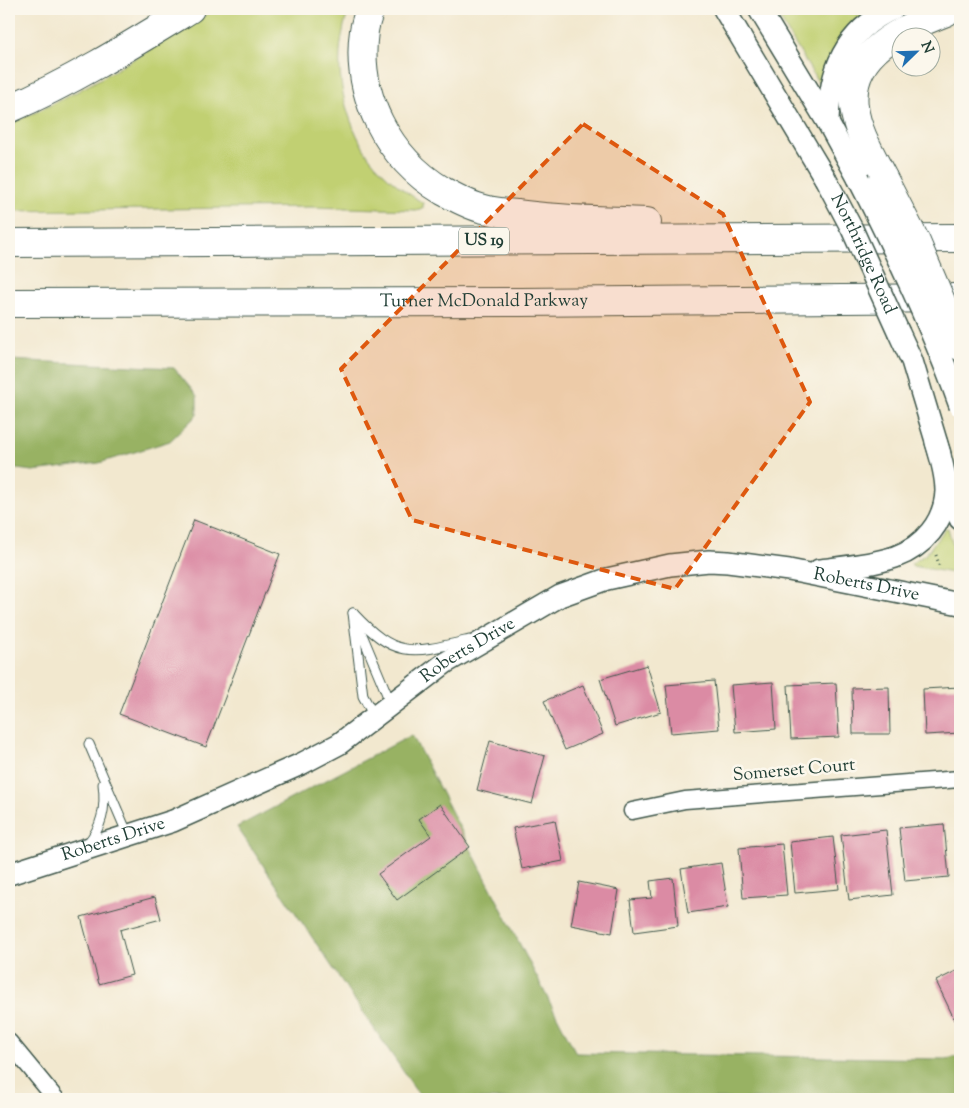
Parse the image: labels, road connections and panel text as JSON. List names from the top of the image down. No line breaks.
{"streets":{"highway":["US 19","Turner McDonald Parkway"],"street":["Northridge Road","Roberts Drive","Somerset Court"]},"north":"top right"}
